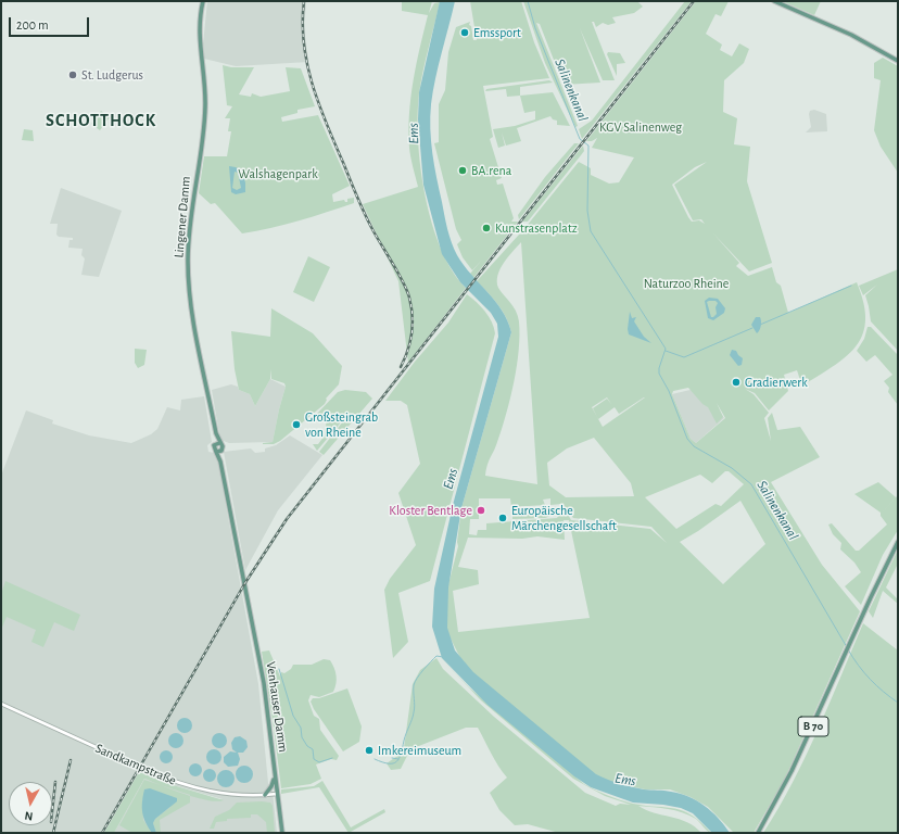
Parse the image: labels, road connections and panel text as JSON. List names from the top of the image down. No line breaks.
{"streets":{"main road":["Lingener Damm","Venhauser Damm","B 70"],"street":["Sandkampstraße"]},"crossings":[["Venhauser Damm","Sandkampstraße"]],"districts":["SCHOTTHOCK"],"water":["Salinenkanal","Ems"],"parks":["KGV Salinenweg","Walshagenpark","Naturzoo Rheine"],"places":["Emssport","St. Ludgerus","BA.rena","Kunstrasenplatz","Gradierwerk","Großsteingrab von Rheine","Kloster Bentlage","Europäische Märchengesellschaft","Imkereimuseum"],"scale_bar":"200 m","north":"bottom"}
